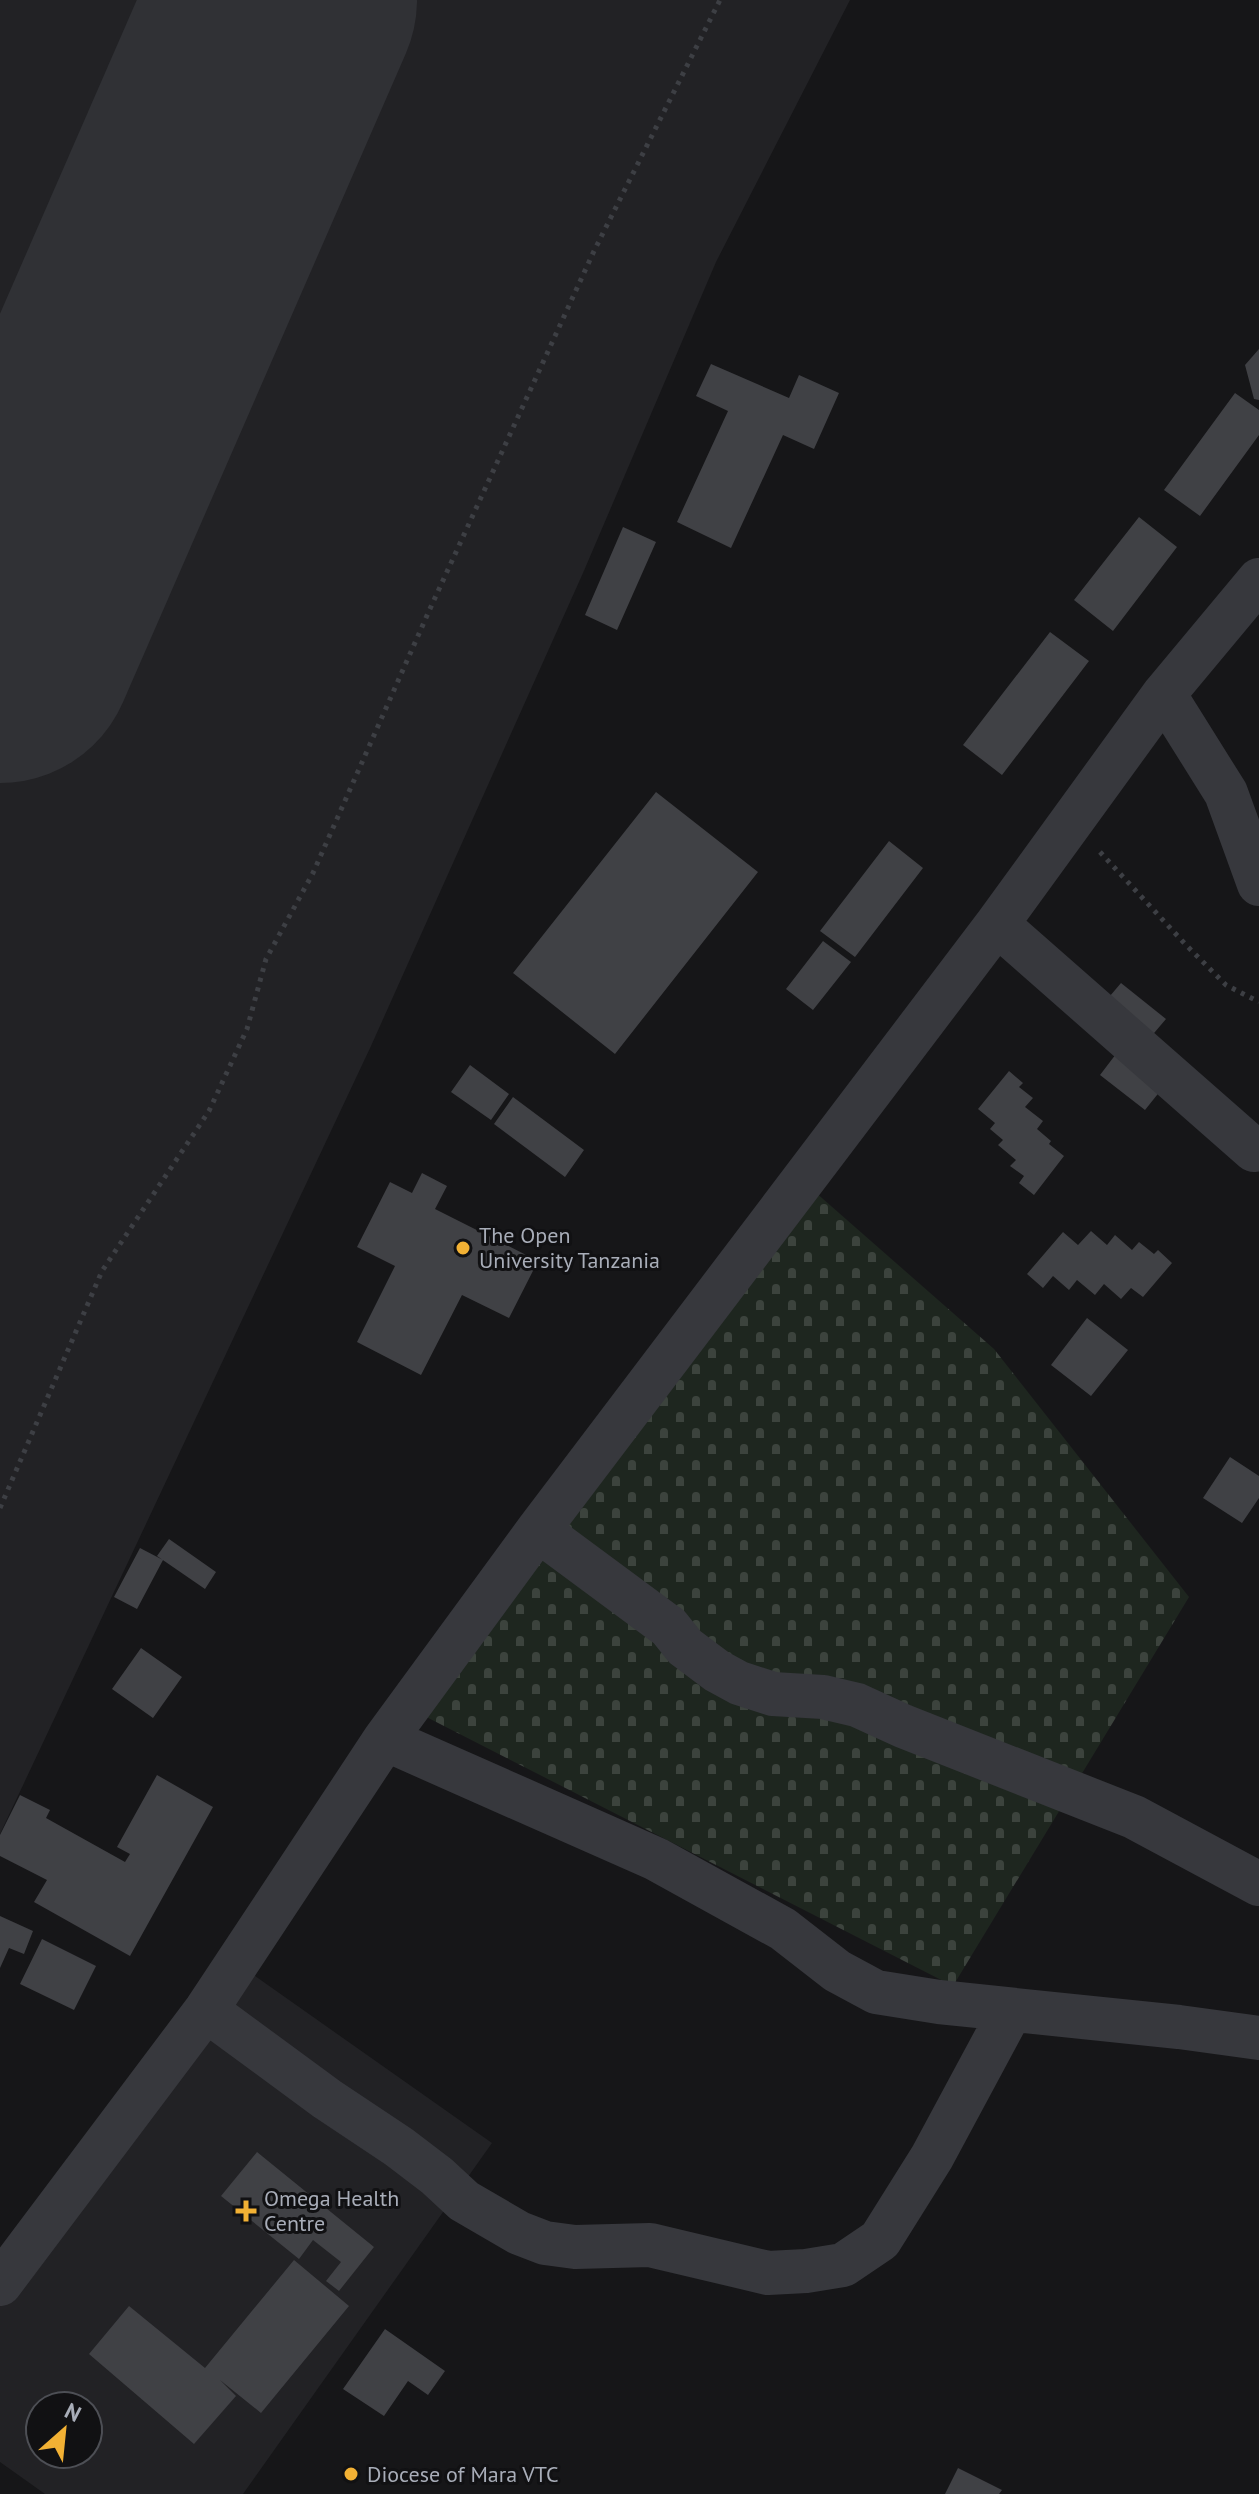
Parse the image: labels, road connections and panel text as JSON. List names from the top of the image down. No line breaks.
{"places":{"other":["The Open University Tanzania","Diocese of Mara VTC"],"health":["Omega Health Centre"]},"north":"top right"}
